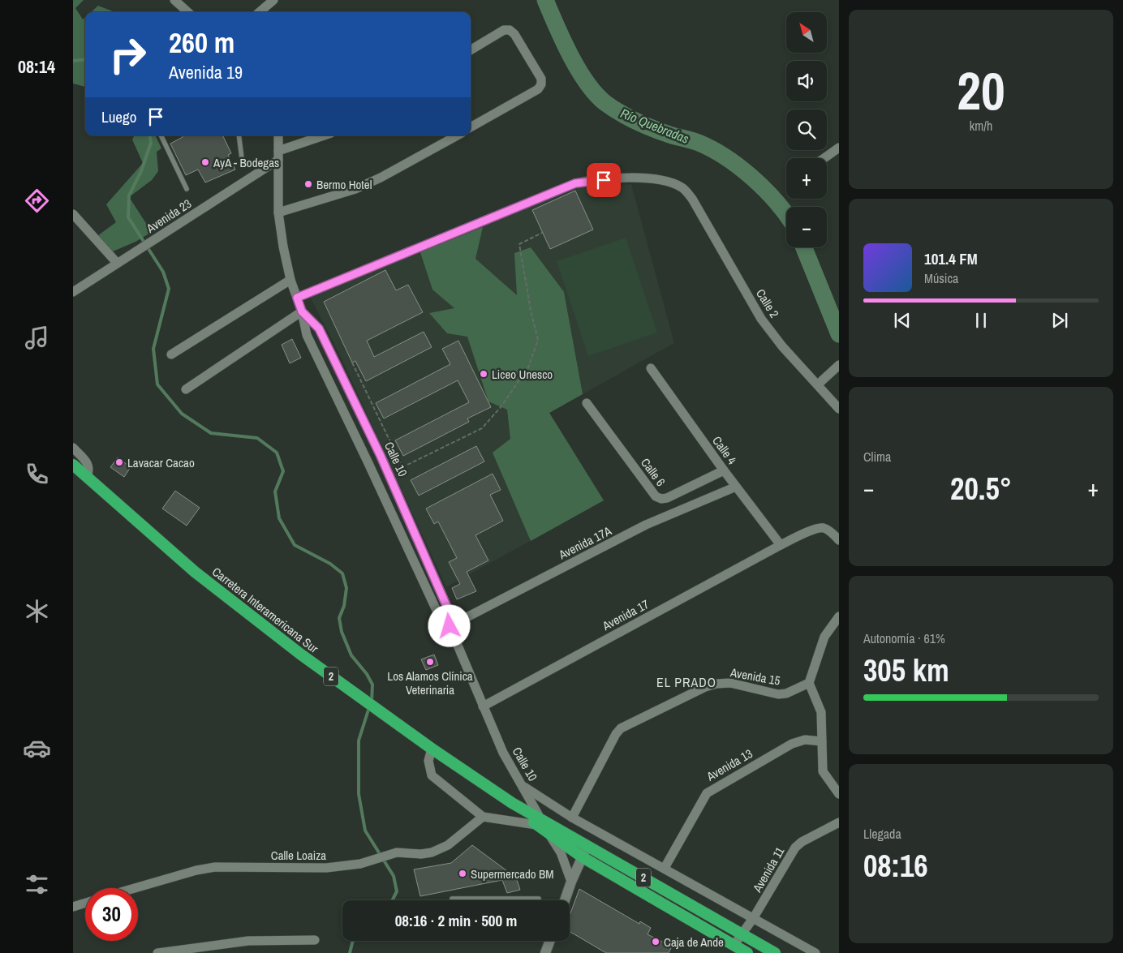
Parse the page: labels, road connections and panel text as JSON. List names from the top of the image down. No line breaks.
{"streets":{"highway":["Carretera Interamericana Sur","2"],"street":["Avenida 23","Calle 2","Calle 4","Calle 10","Calle 6","Avenida 17A","Avenida 17","Avenida 15","Avenida 13","Calle Loaiza","Avenida 11"]},"crossings":[["Avenida 23","Calle 10"],["Calle 2","Calle 10"],["Calle 4","Calle 6"],["Calle 4","Avenida 17A"],["Calle 4","Avenida 17"],["Calle 10","Avenida 17A"],["Calle 10","Carretera Interamericana Sur"],["Calle 10","Avenida 17"],["Carretera Interamericana Sur","Avenida 11"]],"districts":["EL PRADO"],"water":["Río Quebradas"],"places":["AyA - Bodegas","Bermo Hotel","Liceo Unesco","Lavacar Cacao","Los Alamos Clínica Veterinaria","Supermercado BM","Caja de Ande"],"north":"top left","page":{"tabs":"08:14","tile":[["20","km/h"],"Clima",["Autonomía · 61%","305 km"],["Llegada","08:16"]],"map_buttons":["+","−"],"turn":["260 m","Avenida 19"],"then":"Luego","song":["101.4 FM","Música"],"heat":["−","20.5°","+"],"limit":"30","trip":"08:16 · 2 min · 500 m"}}
